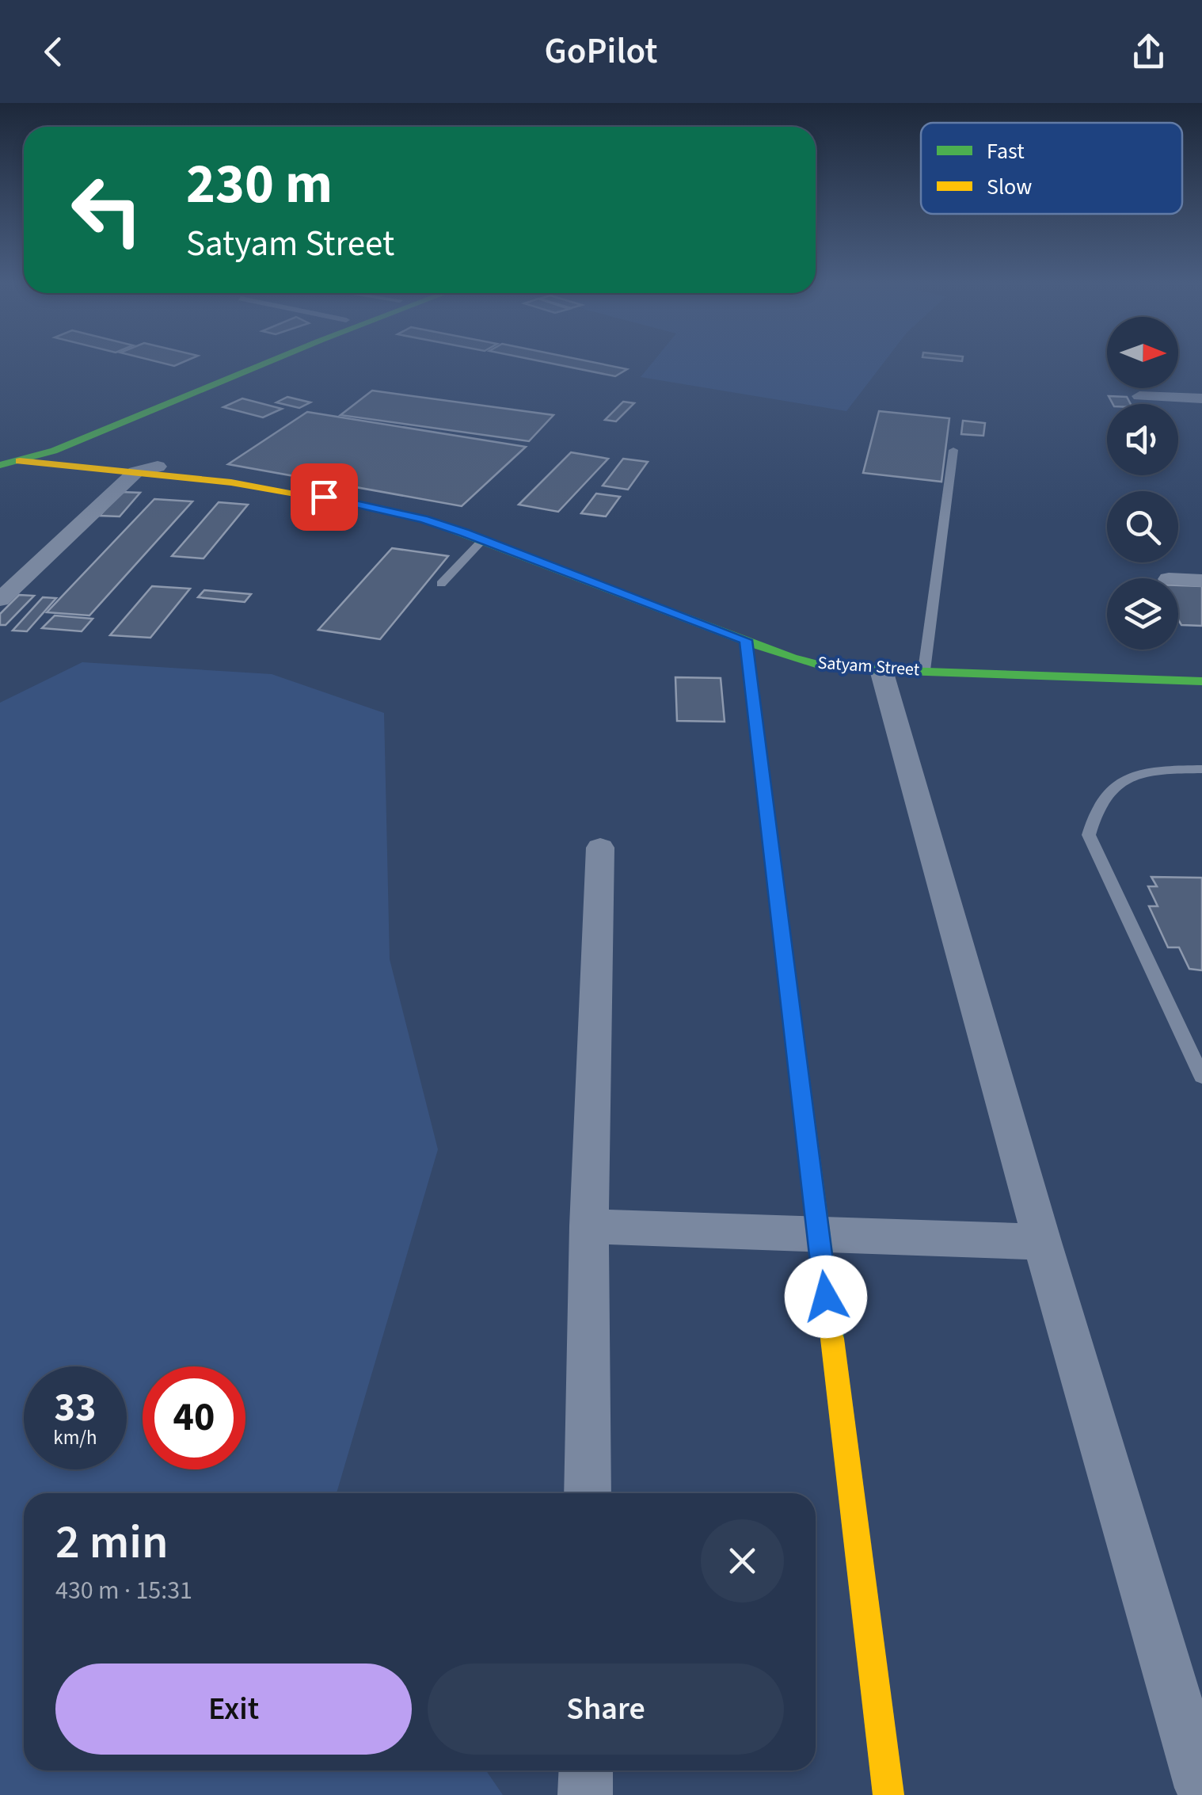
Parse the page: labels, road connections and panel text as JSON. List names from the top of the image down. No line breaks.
{"streets":{"street":["Satyam Street"]},"legend":["Fast","Slow"],"north":"right","page":{"header":"GoPilot","turn":["230 m","Satyam Street"],"speed":"33 km/h","limit":"40","heading":["2 min","430 m · 15:31"],"buttons":["Exit","Share"]}}
